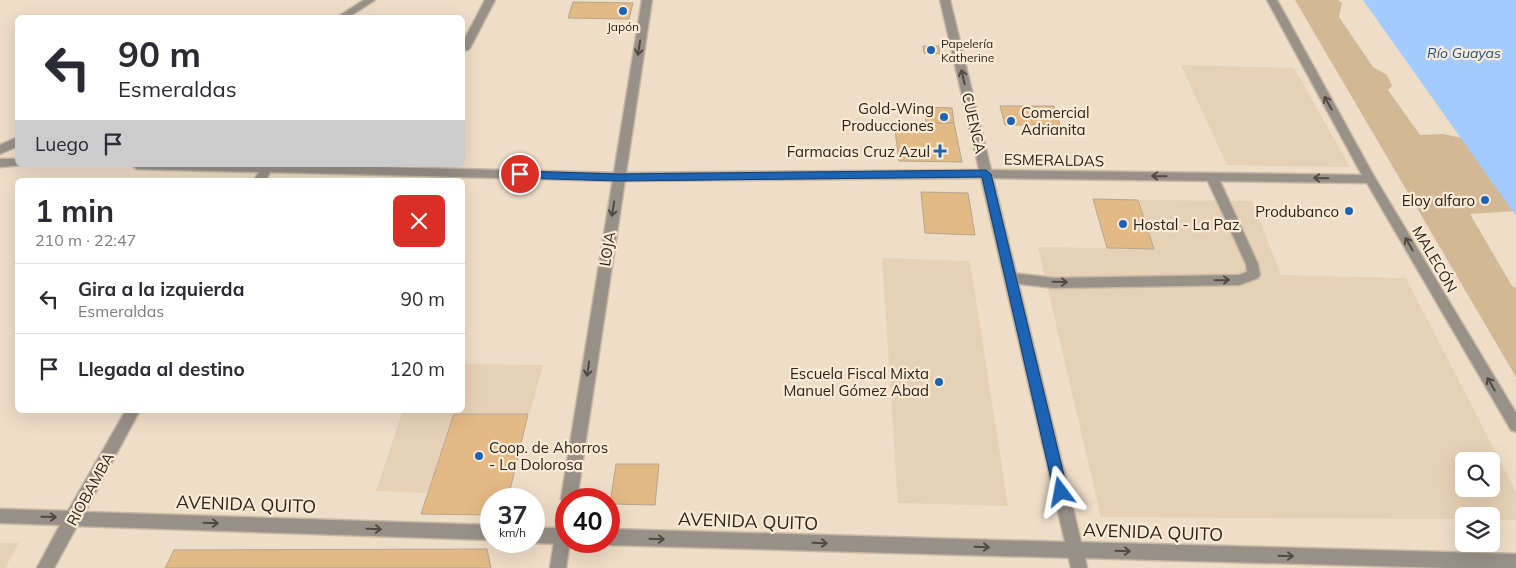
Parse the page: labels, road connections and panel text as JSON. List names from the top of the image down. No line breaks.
{"streets":{"street":["CUENCA","ESMERALDAS","LOJA","MALECÓN","RIOBAMBA","AVENIDA QUITO"]},"crossings":[["CUENCA","ESMERALDAS"],["CUENCA","AVENIDA QUITO"],["ESMERALDAS","LOJA"],["ESMERALDAS","MALECÓN"],["RIOBAMBA","AVENIDA QUITO"]],"one_way":["ESMERALDAS","LOJA","MALECÓN","AVENIDA QUITO"],"water":["Río Guayas"],"places":{"other":["Japón","Papelería Katherine","Gold-Wing Producciones","Comercial Adrianita","Eloy alfaro","Produbanco","Hostal - La Paz","Escuela Fiscal Mixta Manuel Gómez Abad","Coop. de Ahorros - La Dolorosa"],"health":["Farmacias Cruz Azul"]},"page":{"turn":["90 m","Esmeraldas"],"then":"Luego","heading":["1 min","210 m · 22:47"],"list":[{"name":"Gira a la izquierda","note":"Esmeraldas","value":"90 m"},{"name":"Llegada al destino","value":"120 m"}],"speed":"37 km/h","limit":"40"}}
